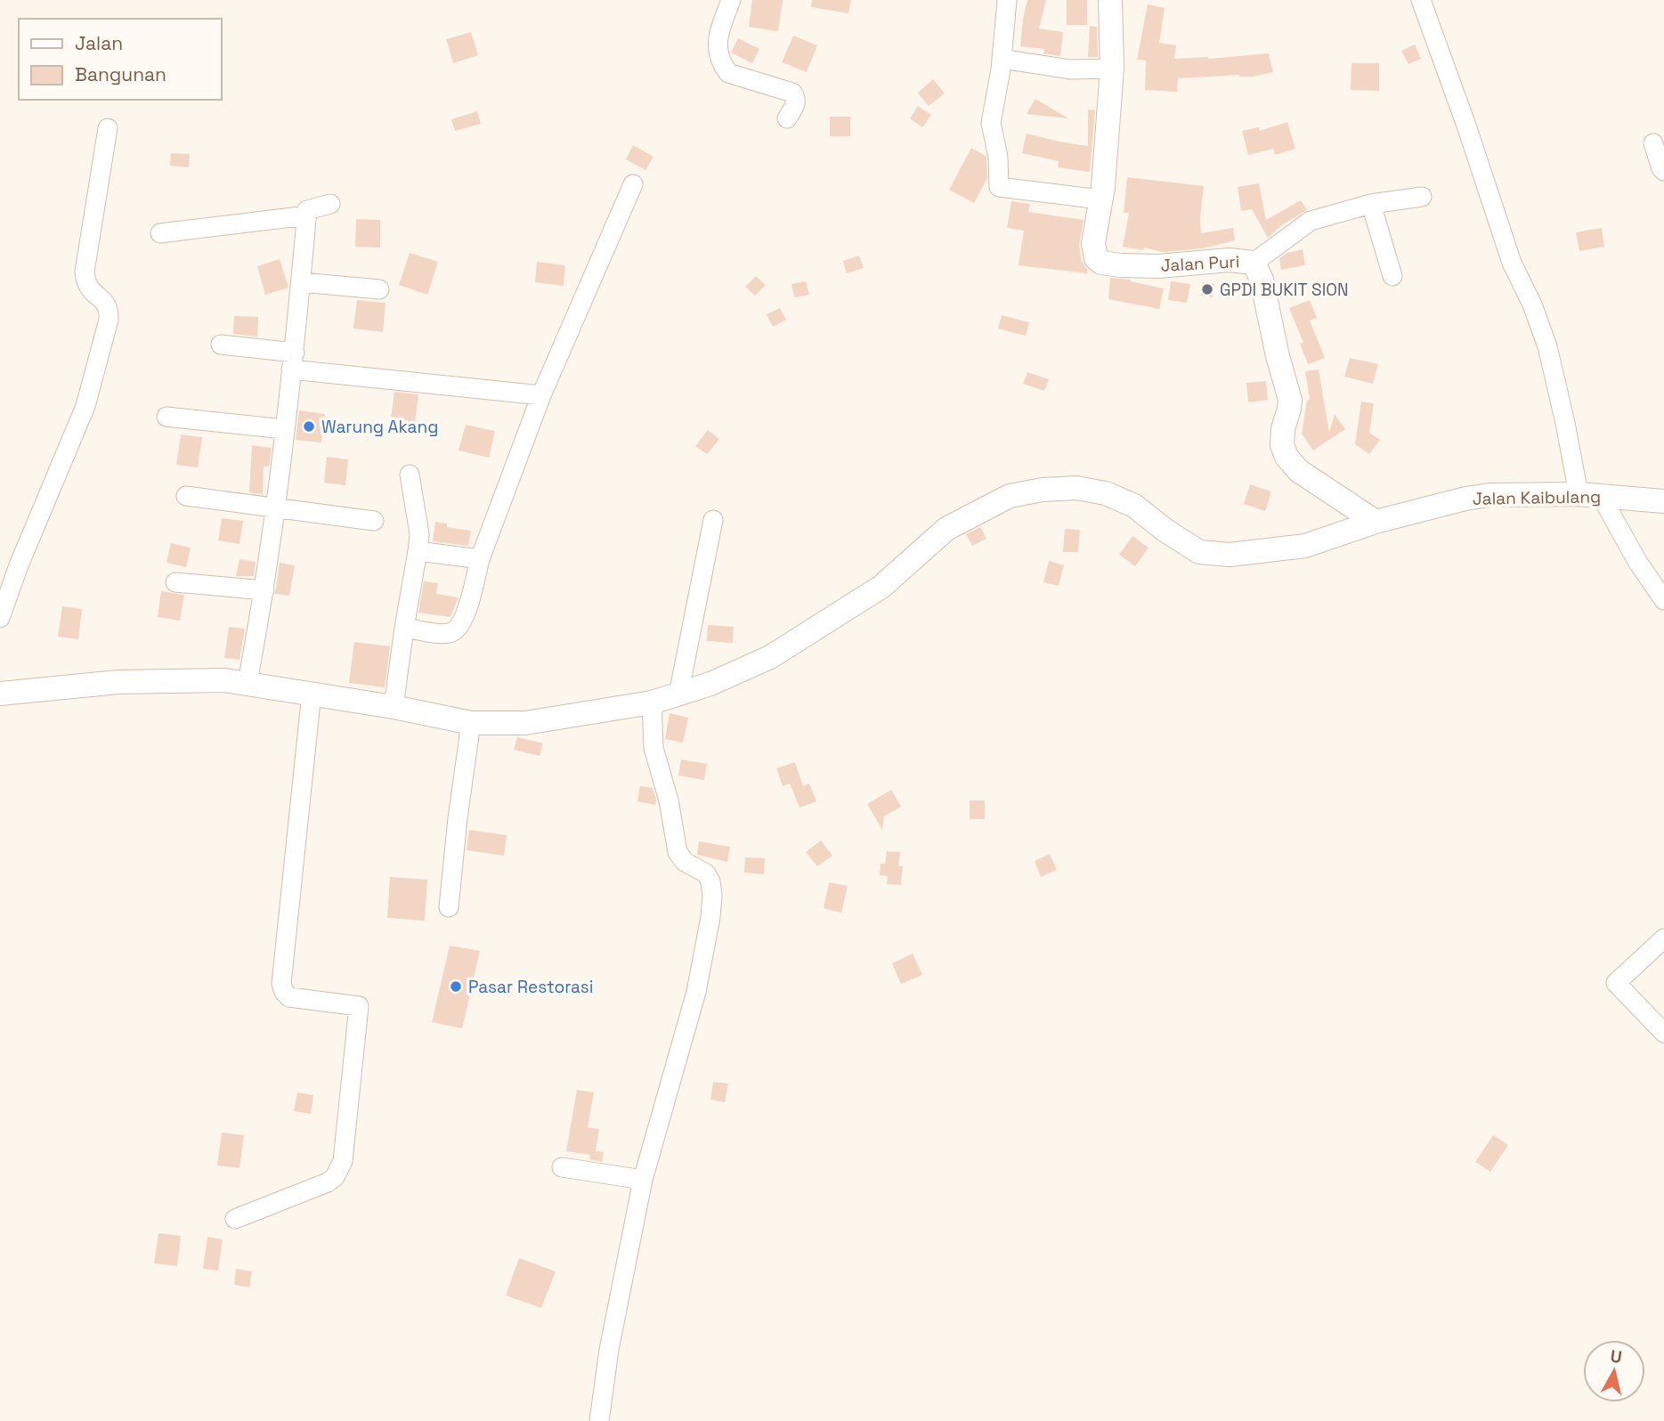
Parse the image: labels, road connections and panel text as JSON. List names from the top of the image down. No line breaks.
{"streets":{"street":["Jalan Puri","Jalan Kaibulang"]},"crossings":[["Jalan Puri","Jalan Kaibulang"]],"places":["GPDI BUKIT SION","Warung Akang","Pasar Restorasi"],"legend":["Jalan","Bangunan"],"north":"top"}
